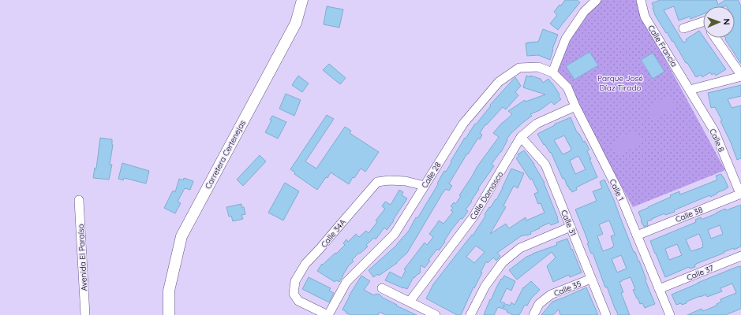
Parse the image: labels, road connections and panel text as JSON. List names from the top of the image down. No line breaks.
{"streets":{"main road":["Carretera Certenejas"],"street":["Calle Francia","Calle 8","Calle 28","Calle 1","Calle Damasco","Calle 38","Calle 31","Calle 34A","Avenida El Paraíso","Calle 37","Calle 35"]},"crossings":[["Calle Francia","Calle 8"],["Calle 8","Calle 38"],["Calle 28","Calle 1"],["Calle 28","Calle 34A"],["Calle 1","Calle Damasco"],["Calle 1","Calle 38"],["Calle 1","Calle 37"],["Calle Damasco","Calle 31"],["Calle 31","Calle 35"]],"parks":["Parque José Díaz Tirado"],"north":"right"}
